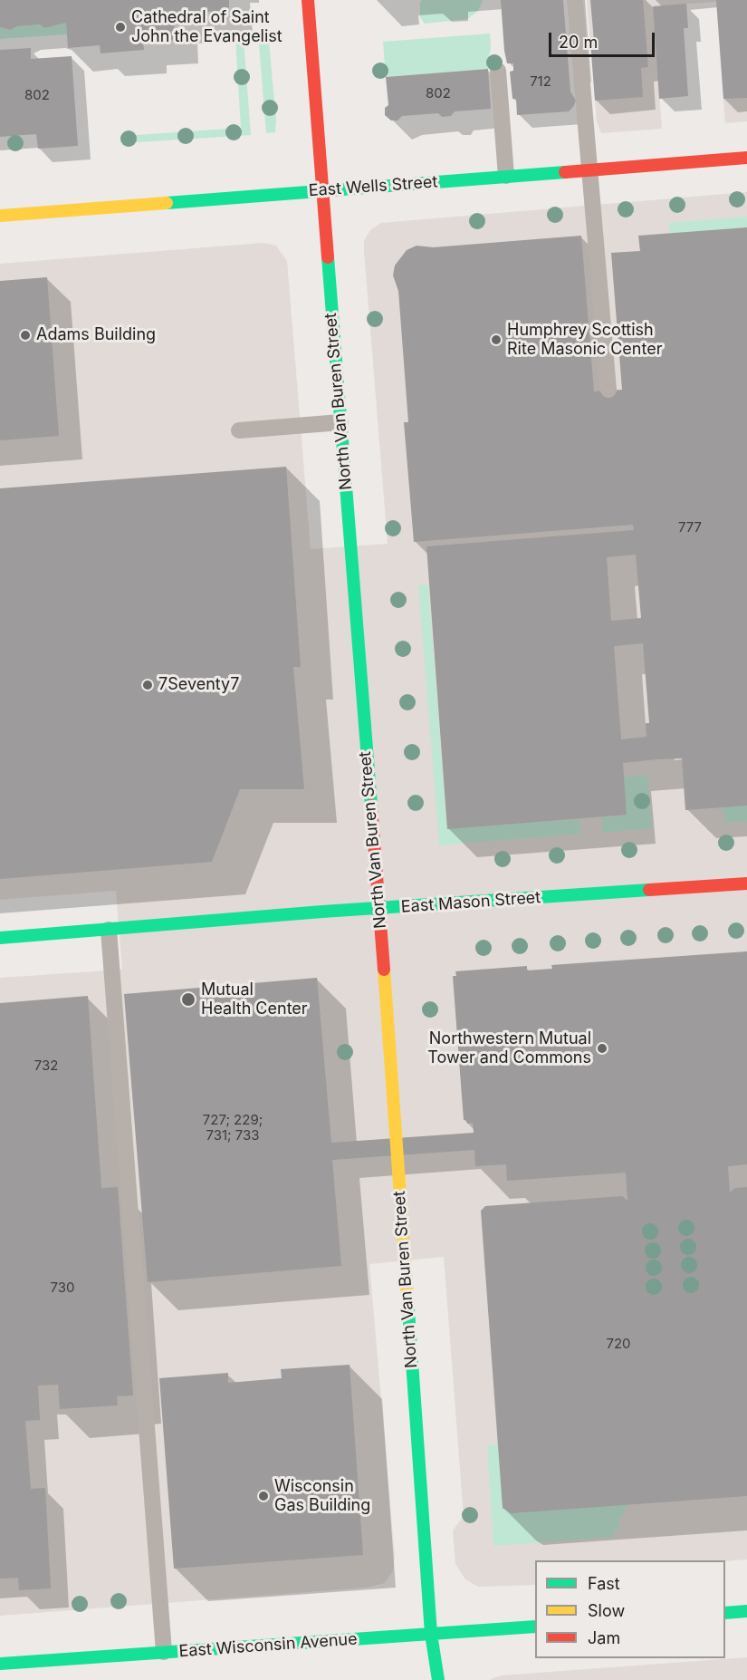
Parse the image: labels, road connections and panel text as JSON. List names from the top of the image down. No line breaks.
{"streets":{"main road":["East Wells Street","North Van Buren Street","East Mason Street","East Wisconsin Avenue"]},"crossings":[["East Wells Street","North Van Buren Street"],["North Van Buren Street","East Mason Street"],["North Van Buren Street","East Wisconsin Avenue"]],"places":["Cathedral of Saint John the Evangelist","Adams Building","Humphrey Scottish Rite Masonic Center","7Seventy7","Mutual Health Center","Northwestern Mutual Tower and Commons","Wisconsin Gas Building"],"house_numbers":["712","802","802","777","732","727; 229; 731; 733","730","720"],"legend":["Fast","Slow","Jam"],"scale_bar":"20 m"}
